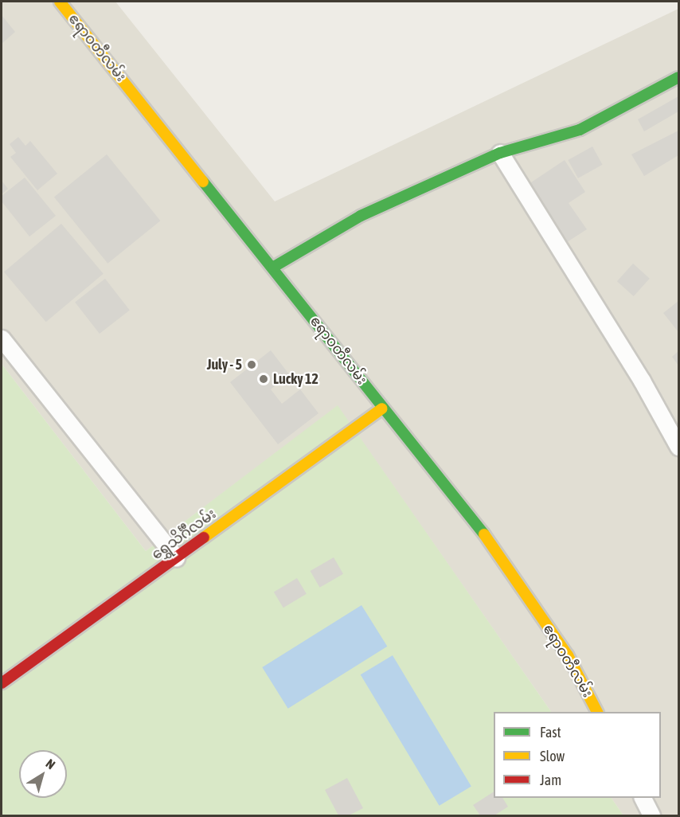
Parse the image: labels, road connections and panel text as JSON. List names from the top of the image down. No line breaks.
{"streets":{"street":["ဧရာဝတီလမ်း","ရွှေသိင်္ဂီလမ်း"]},"crossings":[["ဧရာဝတီလမ်း","ရွှေသိင်္ဂီလမ်း"]],"places":["July - 5","Lucky 12"],"legend":["Fast","Slow","Jam"],"north":"top right"}
